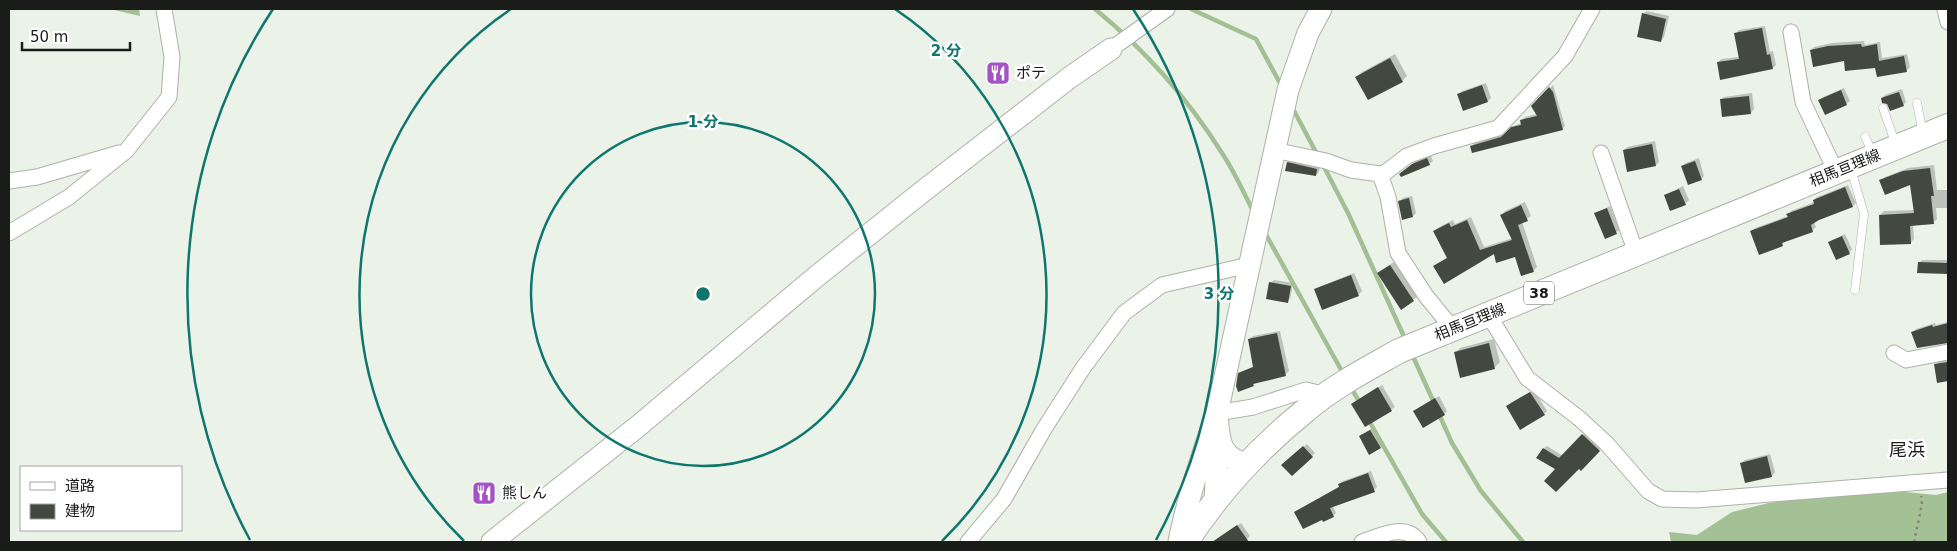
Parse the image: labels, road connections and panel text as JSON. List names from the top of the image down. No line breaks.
{"streets":{"main road":["相馬亘理線","38"]},"districts":["尾浜"],"places":{"restaurant":["ポテ","熊しん"]},"legend":["道路","建物"],"scale_bar":"50 m","rings":["2 分","1 分","3 分"]}
